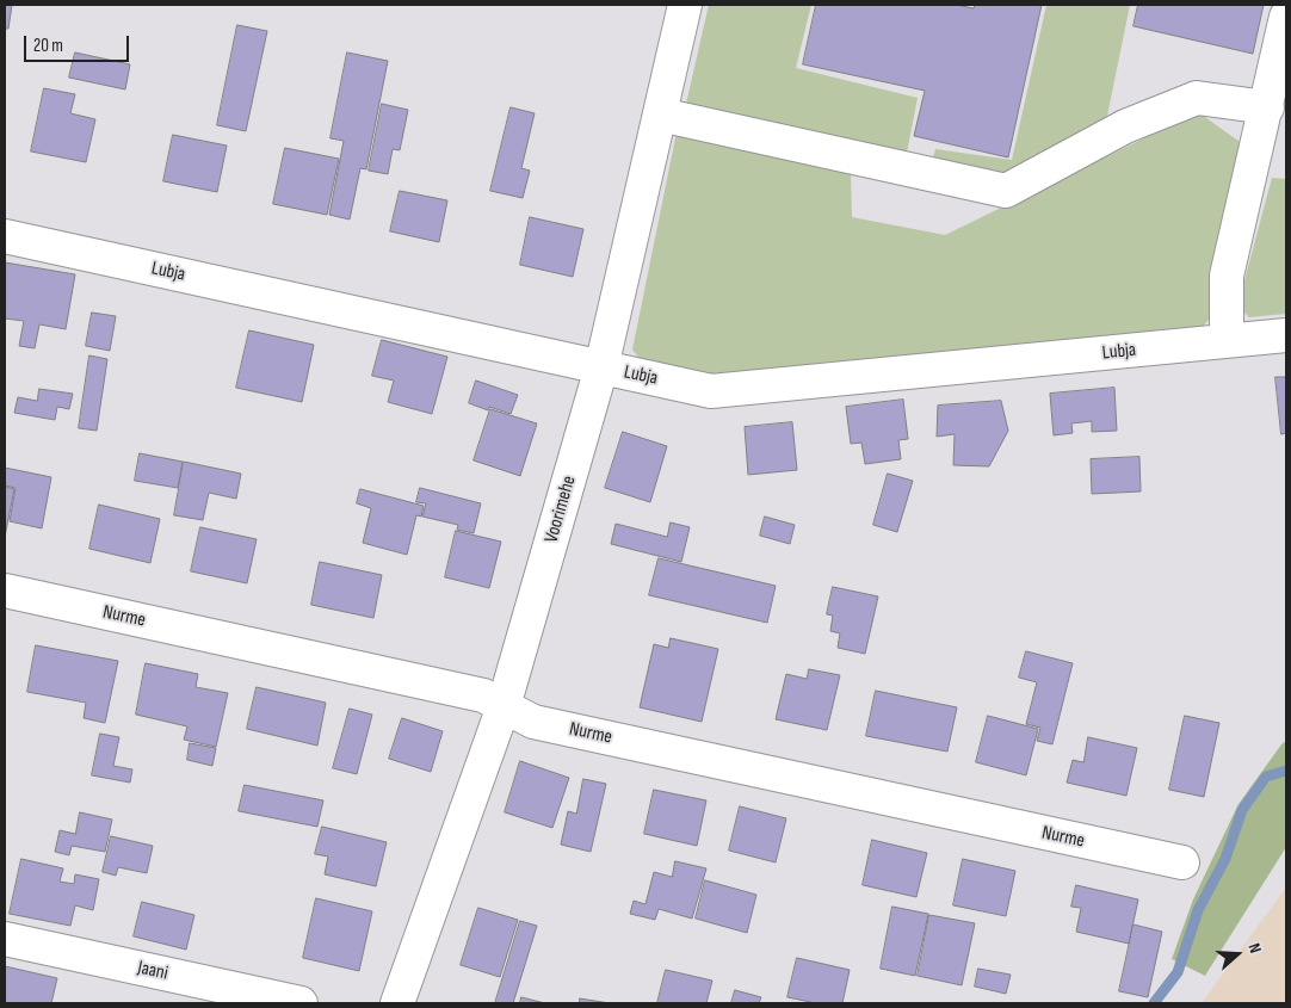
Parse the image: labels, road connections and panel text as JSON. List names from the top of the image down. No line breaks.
{"streets":{"street":["Lubja","Voorimehe","Nurme","Jaani"]},"crossings":[["Lubja","Voorimehe"],["Voorimehe","Nurme"]],"scale_bar":"20 m","north":"right"}
